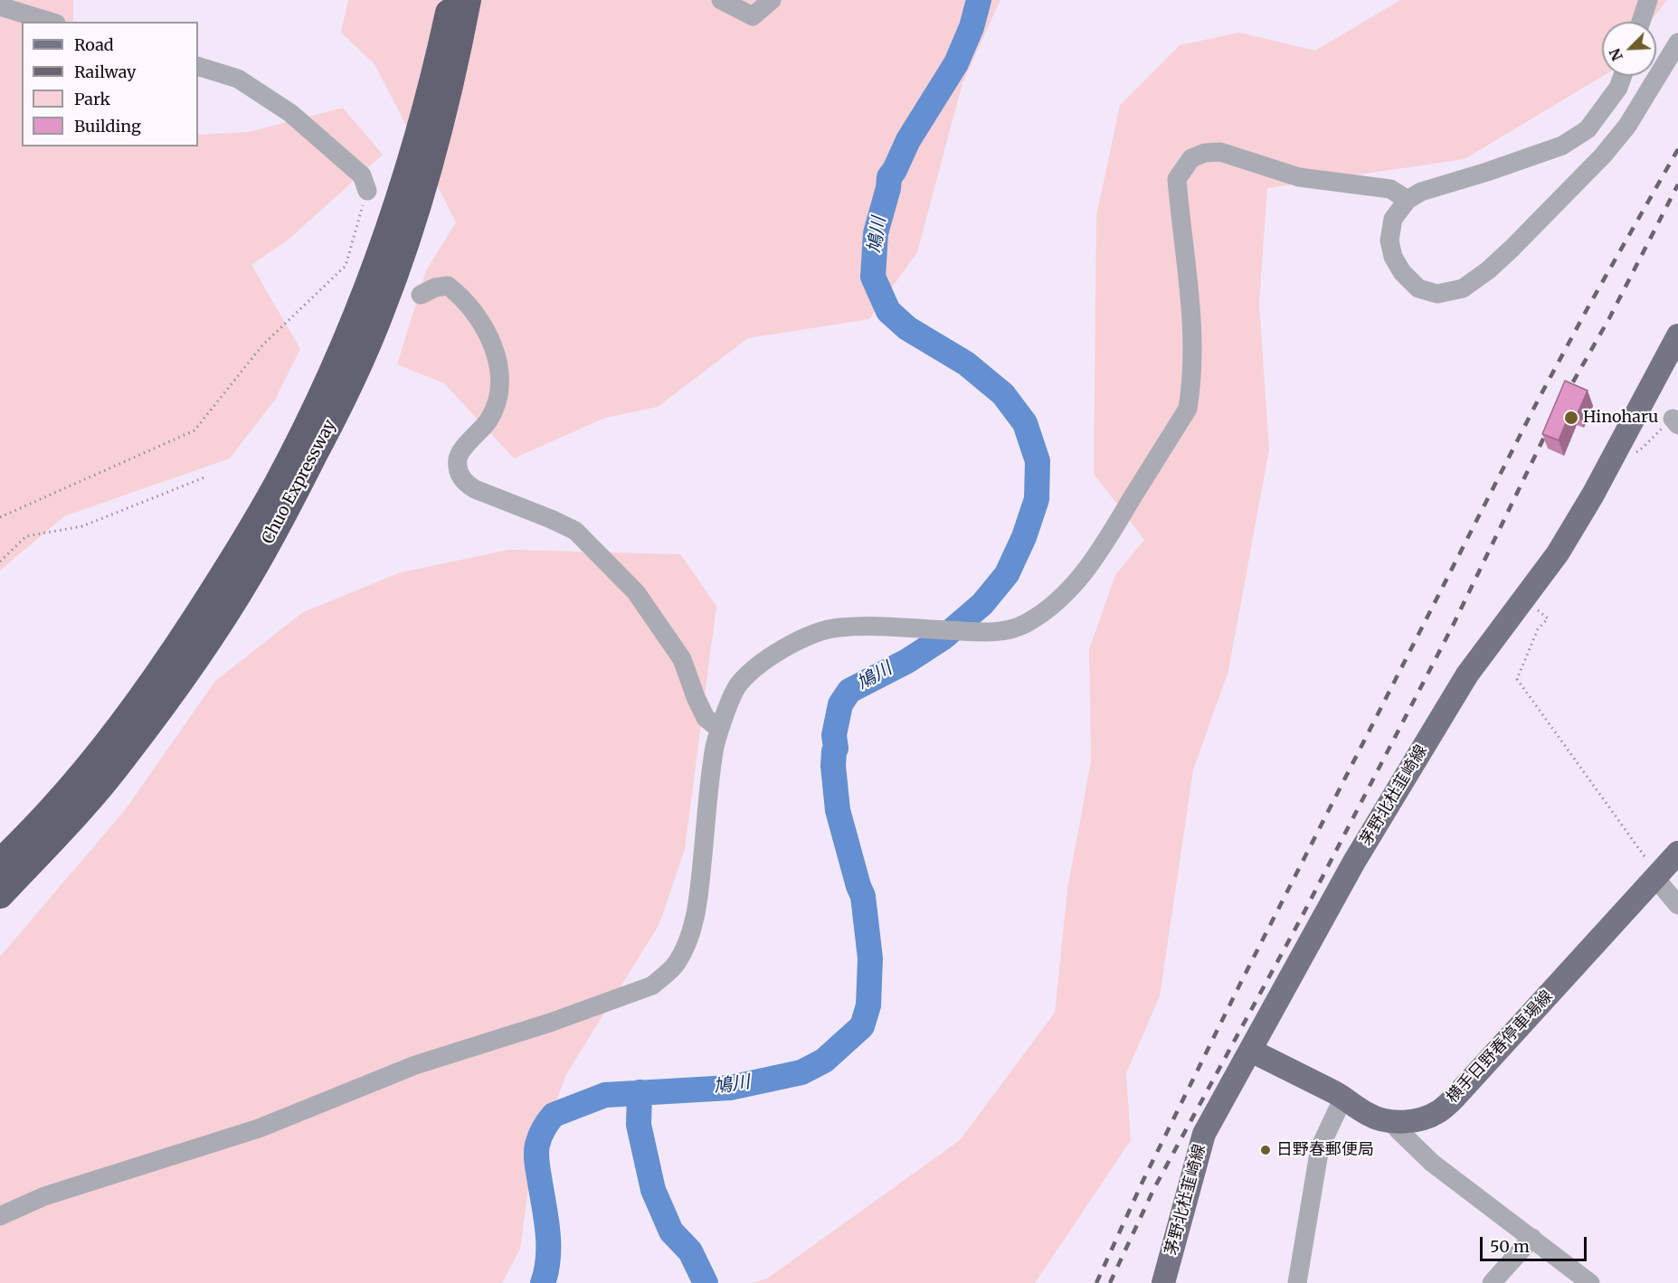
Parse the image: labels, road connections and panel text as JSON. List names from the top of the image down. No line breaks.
{"streets":{"highway":["Chuo Expressway"],"main road":["茅野北杜韮崎線","横手日野春停車場線"]},"crossings":[["茅野北杜韮崎線","横手日野春停車場線"]],"water":["鳩川"],"places":["Hinoharu","日野春郵便局"],"legend":["Road","Railway","Park","Building"],"scale_bar":"50 m","north":"bottom left"}
